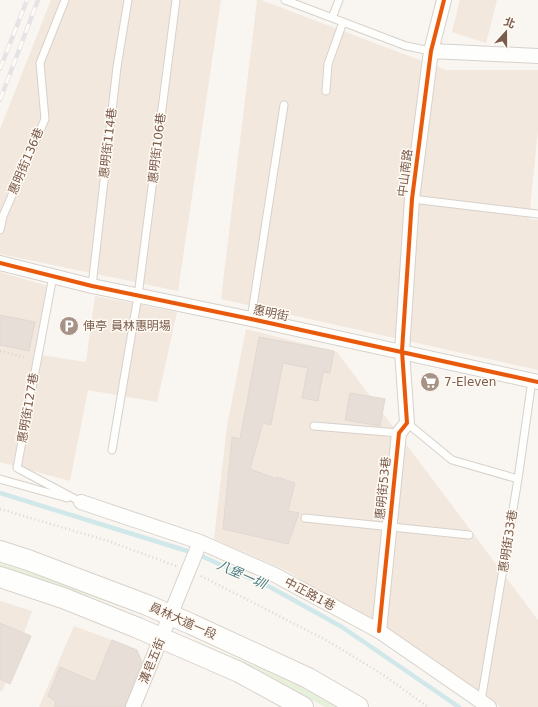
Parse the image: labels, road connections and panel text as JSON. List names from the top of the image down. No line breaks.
{"streets":{"main road":["員林大道一段"],"street":["中山南路","惠明街","惠明街53巷","中正路1巷","溝皂五街"],"lane":["惠明街114巷","惠明街106巷","惠明街136巷","惠明街127巷","惠明街33巷"]},"crossings":[["惠明街114巷","惠明街"],["惠明街106巷","惠明街"],["中山南路","惠明街"],["中山南路","惠明街53巷"],["惠明街","惠明街127巷"],["惠明街","惠明街53巷"],["惠明街","惠明街33巷"],["惠明街127巷","中正路1巷"],["惠明街53巷","中正路1巷"],["惠明街33巷","中正路1巷"],["中正路1巷","溝皂五街"],["員林大道一段","溝皂五街"]],"water":["八堡一圳"],"places":{"parking":["俥亭 員林惠明場"],"supermarket":["7-Eleven"]},"north":"top"}
